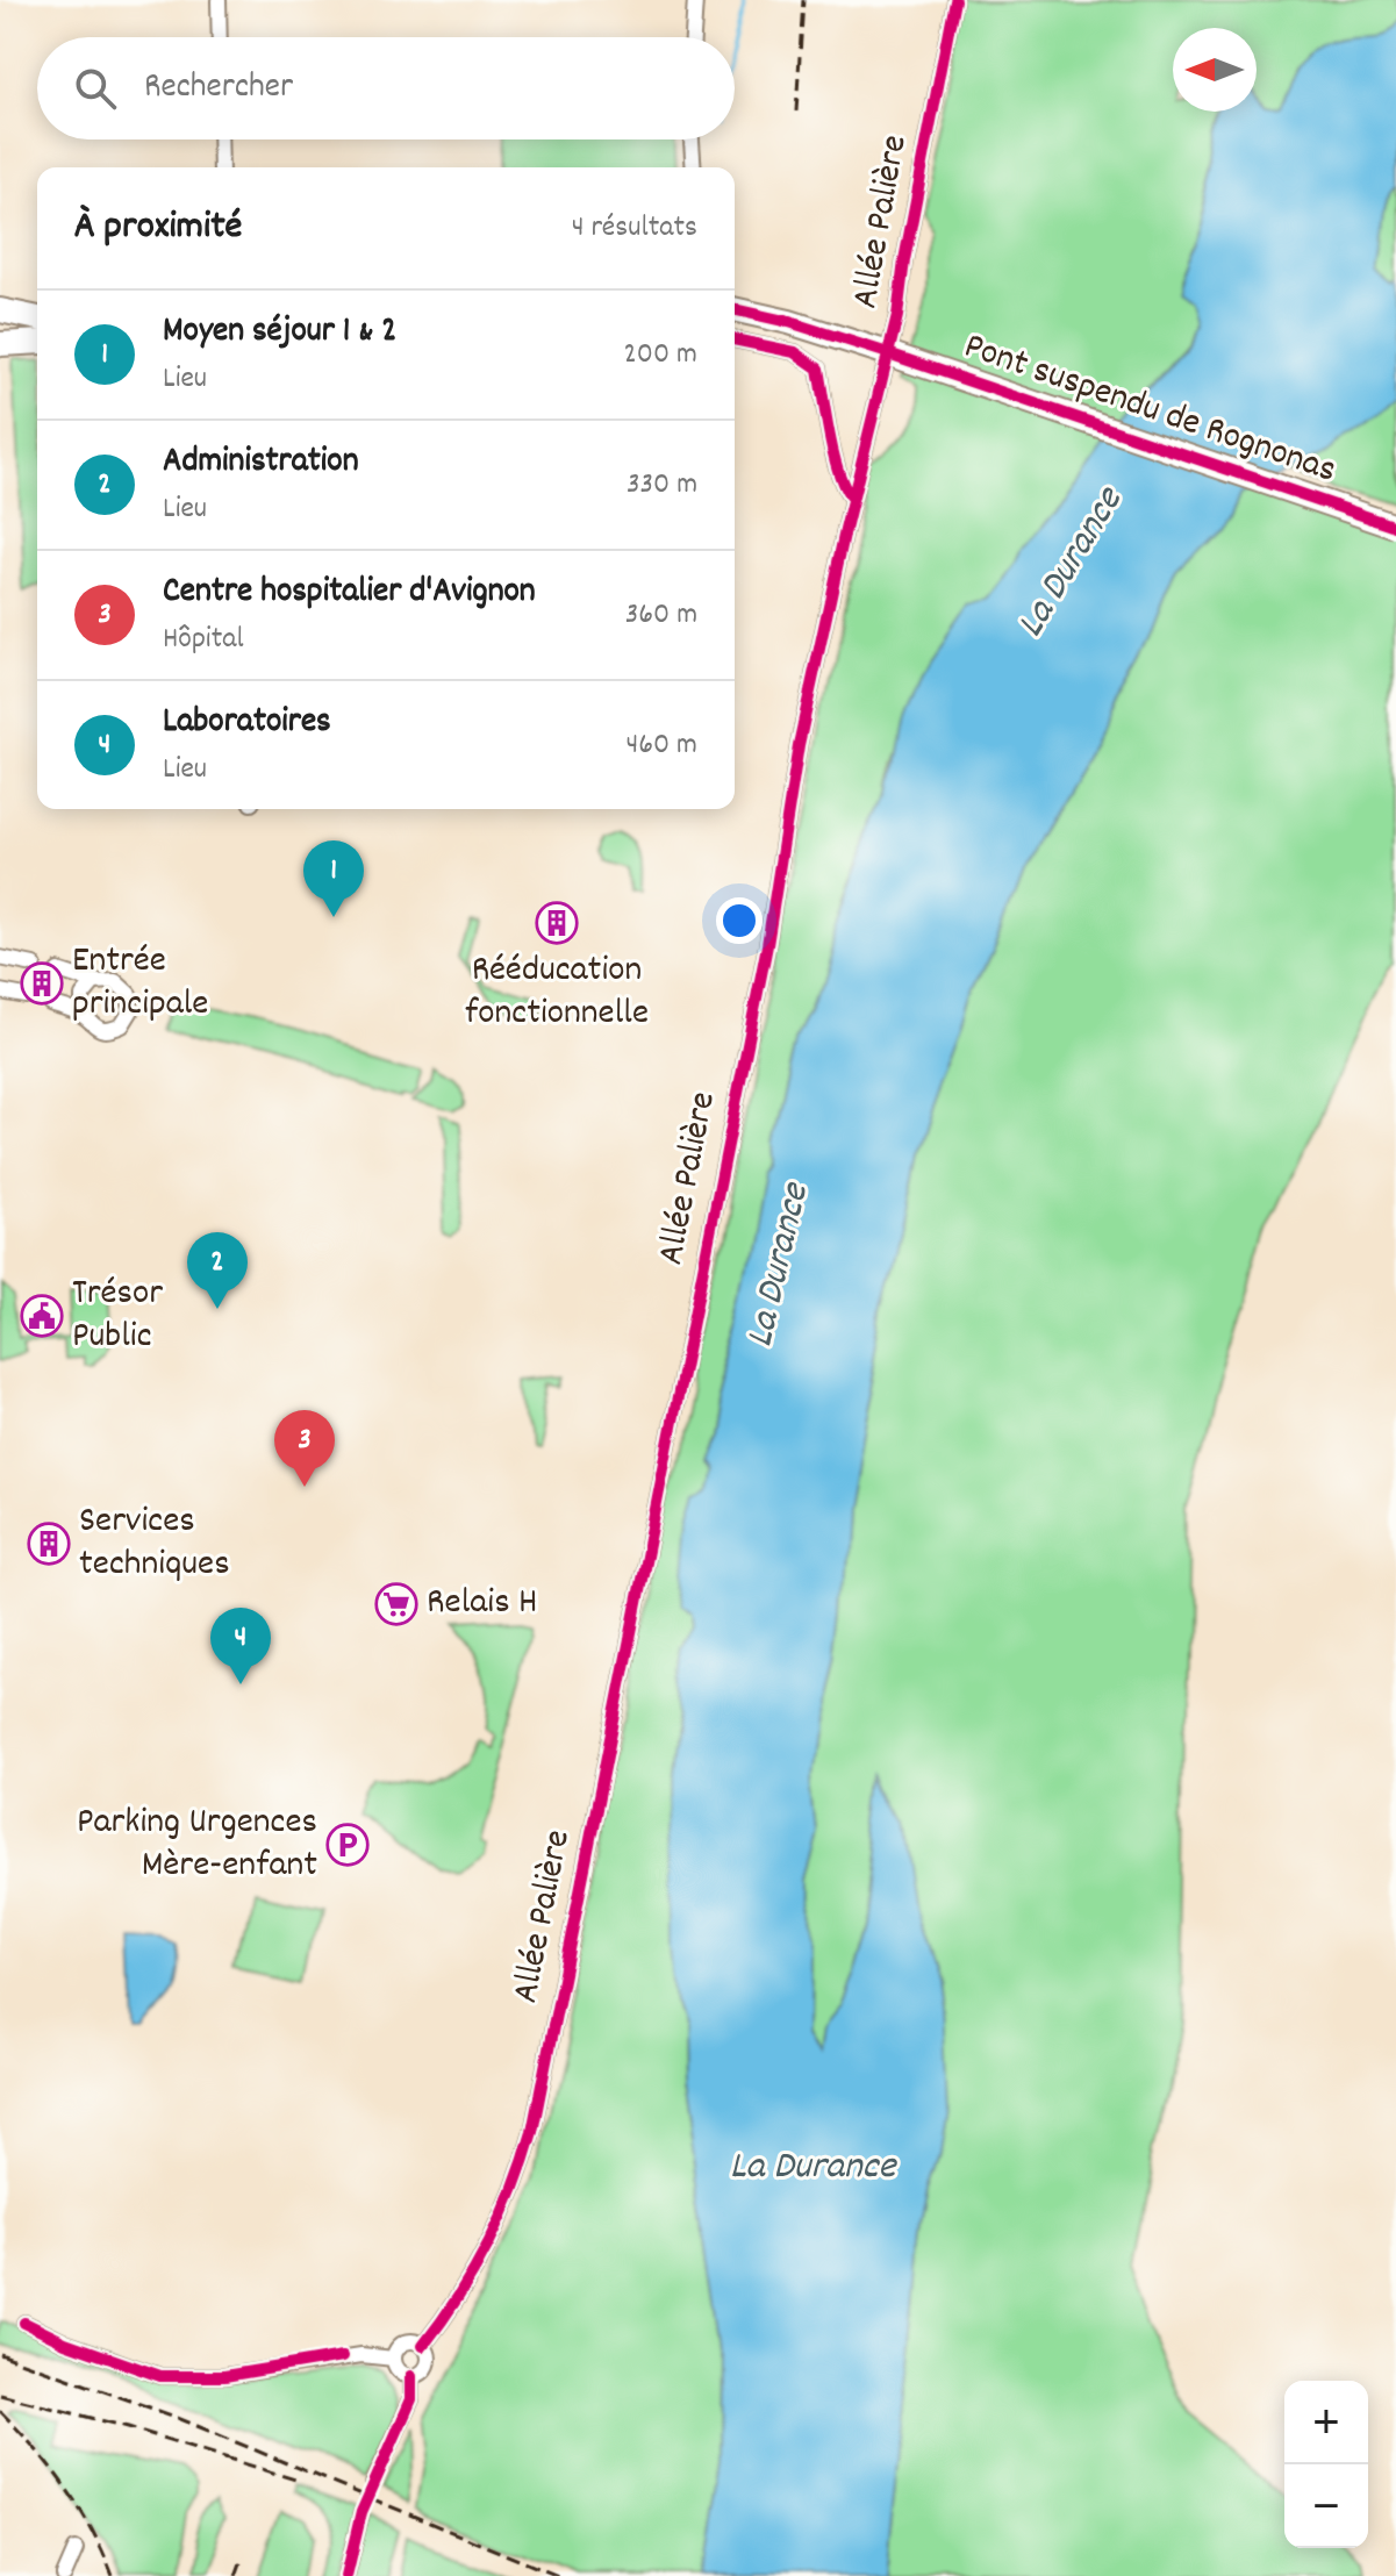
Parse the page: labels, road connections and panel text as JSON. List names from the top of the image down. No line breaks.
{"streets":{"main road":["Pont suspendu de Rognonas"],"street":["Allée Palière"]},"water":["La Durance"],"places":{"building":["Rééducation fonctionnelle","Entrée principale","Services techniques"],"public building":["Trésor Public"],"supermarket":["Relais H"],"parking":["Parking Urgences Mère-enfant"]},"north":"left","page":{"search":"Rechercher","heading":["À proximité","4 résultats"],"list":[{"mark":"1","name":"Moyen séjour 1 & 2","note":"Lieu","value":"200 m"},{"mark":"2","name":"Administration","note":"Lieu","value":"330 m"},{"mark":"3","name":"Centre hospitalier d'Avignon","note":"Hôpital","value":"360 m"},{"mark":"4","name":"Laboratoires","note":"Lieu","value":"460 m"}],"pins":["1","2","3","4"],"map_buttons":["+","−"]}}
